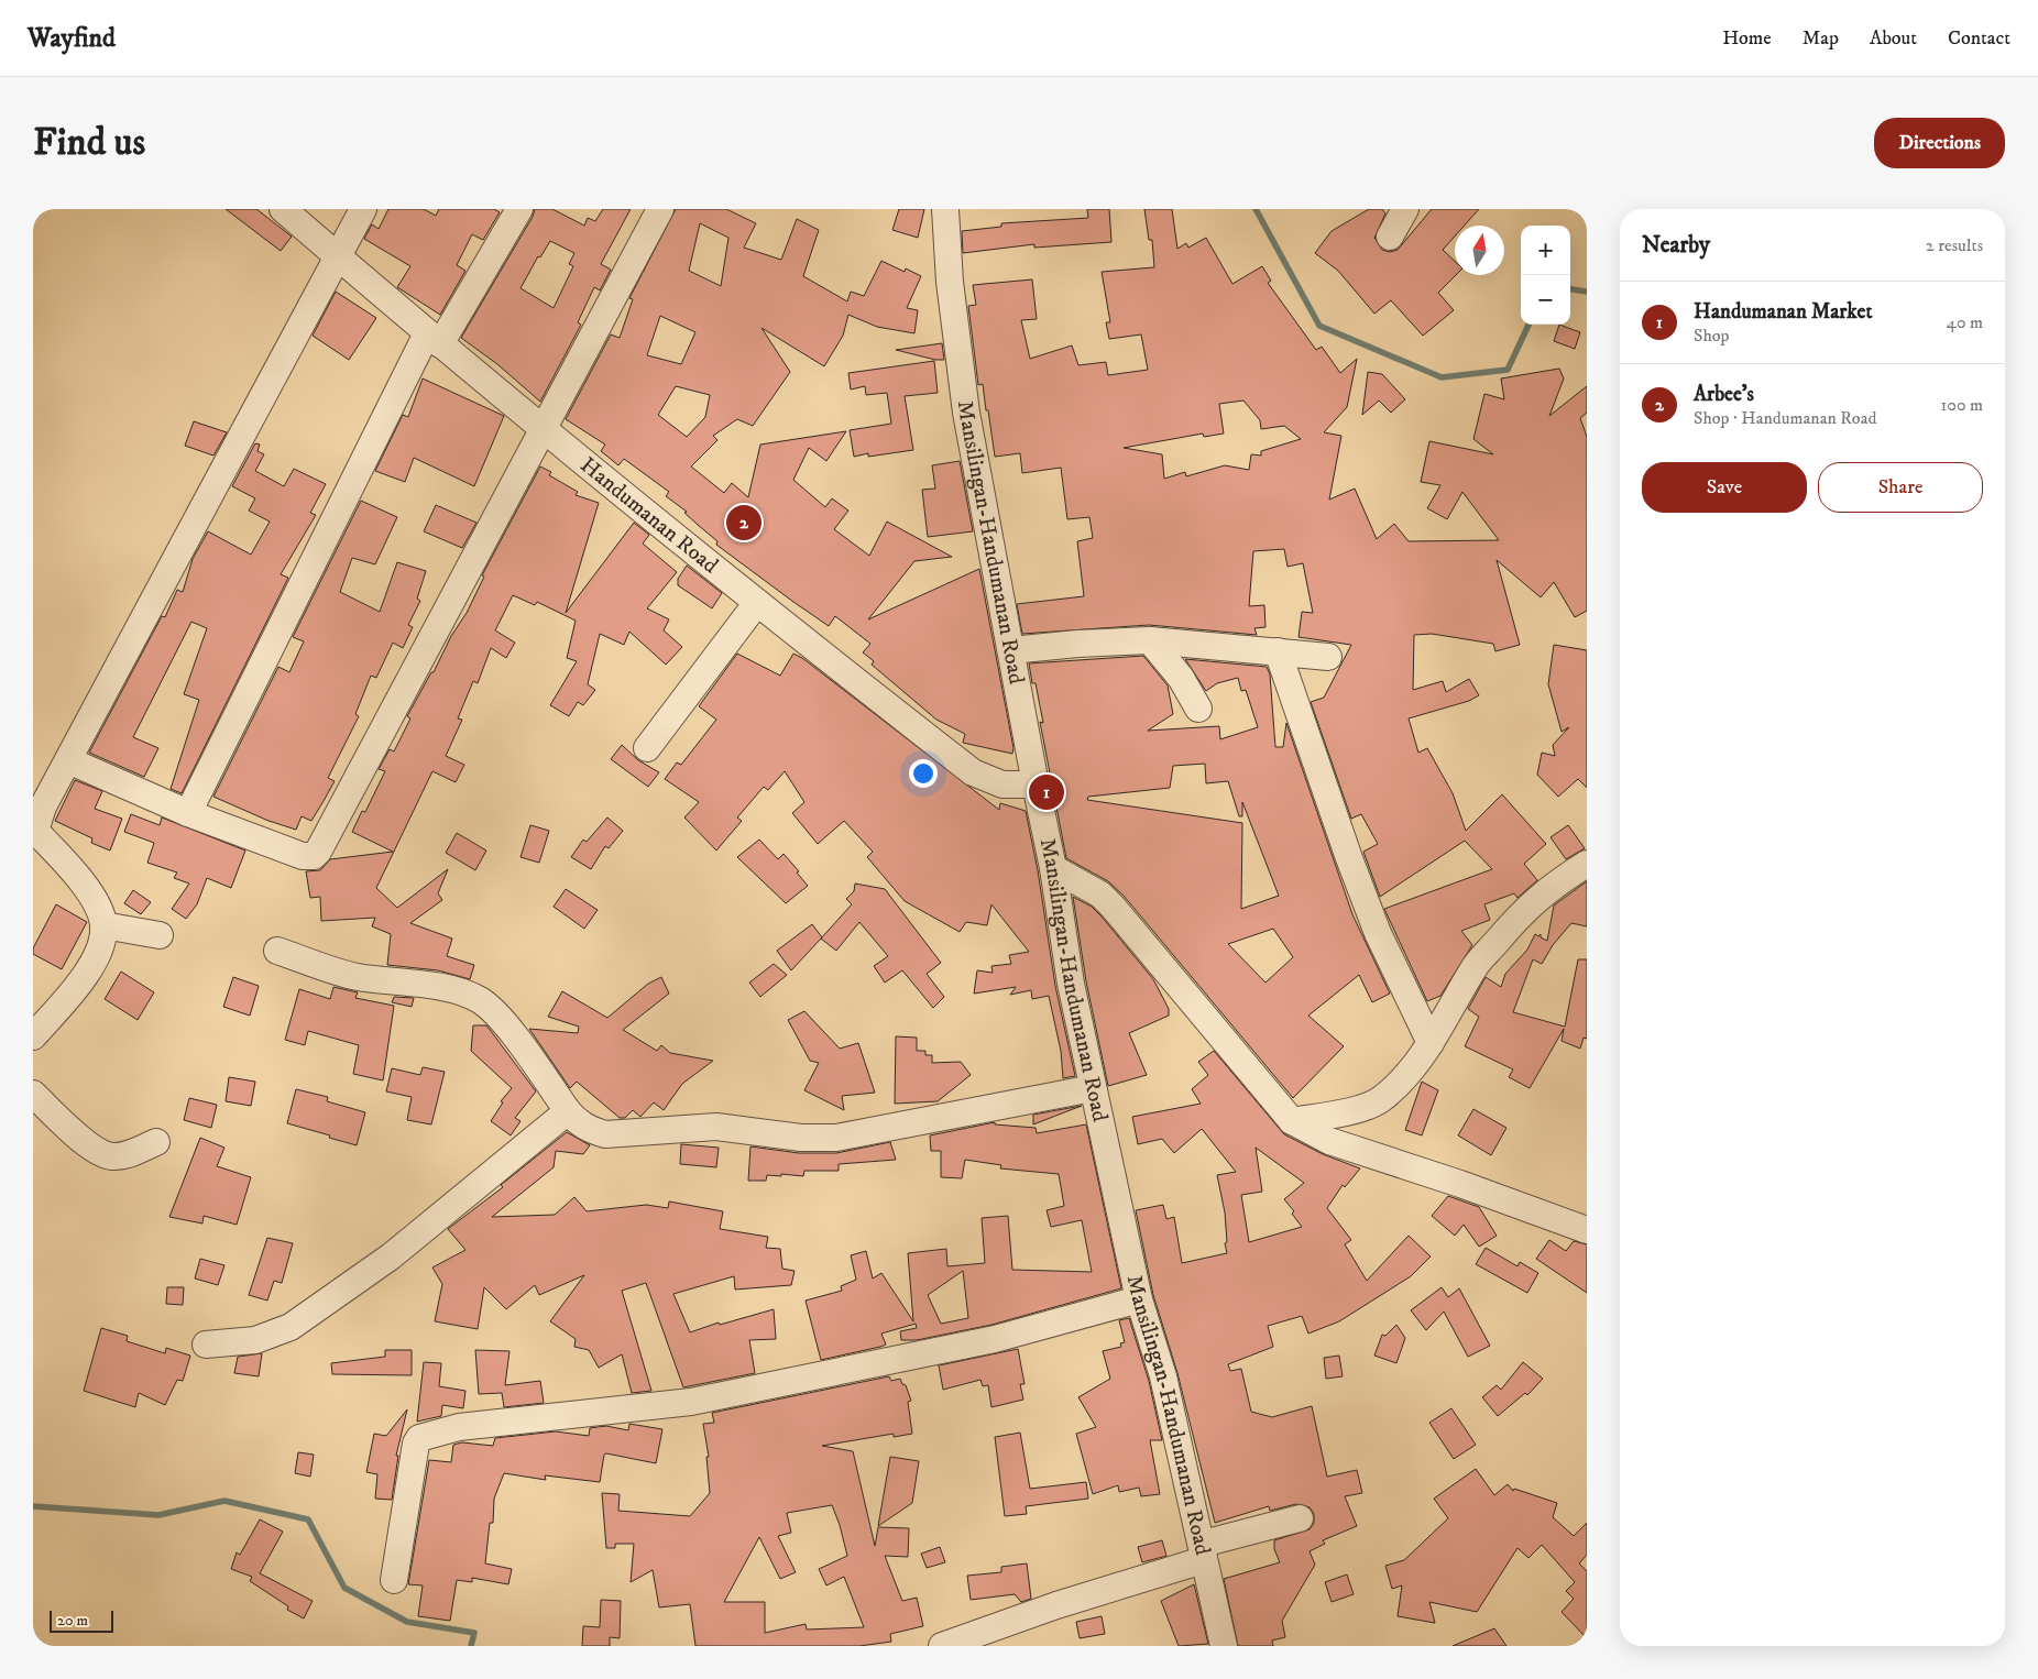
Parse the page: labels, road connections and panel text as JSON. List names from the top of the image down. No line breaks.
{"streets":{"street":["Handumanan Road","Mansilingan-Handumanan Road"]},"crossings":[["Handumanan Road","Mansilingan-Handumanan Road"]],"scale_bar":"20 m","north":"top","page":{"header":"Wayfind","nav":["Home","Map","About","Contact"],"buttons":["Directions",["Save","Share"]],"title":"Find us","heading":["Nearby","2 results"],"map_buttons":["+","−"],"list":[{"mark":"1","name":"Handumanan Market","note":"Shop","value":"40 m"},{"mark":"2","name":"Arbee's","note":"Shop · Handumanan Road","value":"100 m"}],"pins":["2","1"],"scale":"20 m"}}
